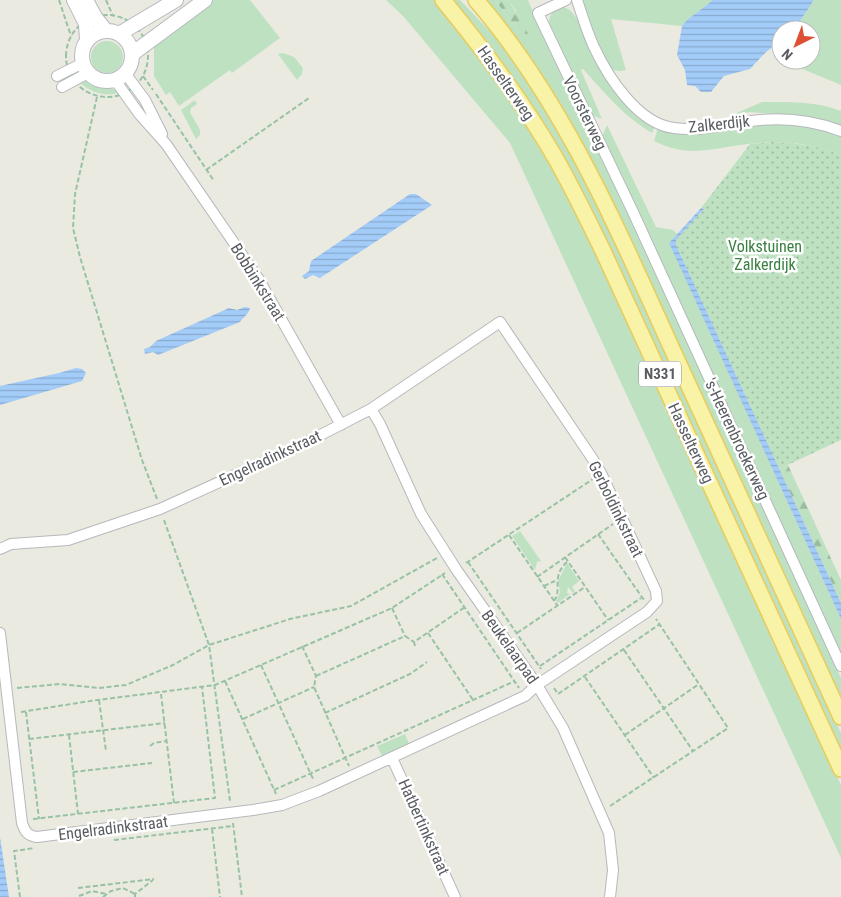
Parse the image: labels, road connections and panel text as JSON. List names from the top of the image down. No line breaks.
{"streets":{"main road":["Hasselterweg","N331"],"street":["Voorsterweg","Zalkerdijk","Bobbinkstraat","'s-Heerenbroekerweg","Engelradinkstraat","Gerboldinkstraat","Beukelaarpad","Hatbertinkstraat"]},"crossings":[["Voorsterweg","'s-Heerenbroekerweg"],["Bobbinkstraat","Engelradinkstraat"],["Bobbinkstraat","Gerboldinkstraat"],["Engelradinkstraat","Gerboldinkstraat"],["Engelradinkstraat","Hatbertinkstraat"],["Gerboldinkstraat","Beukelaarpad"]],"parks":["Volkstuinen Zalkerdijk"],"north":"bottom left"}
